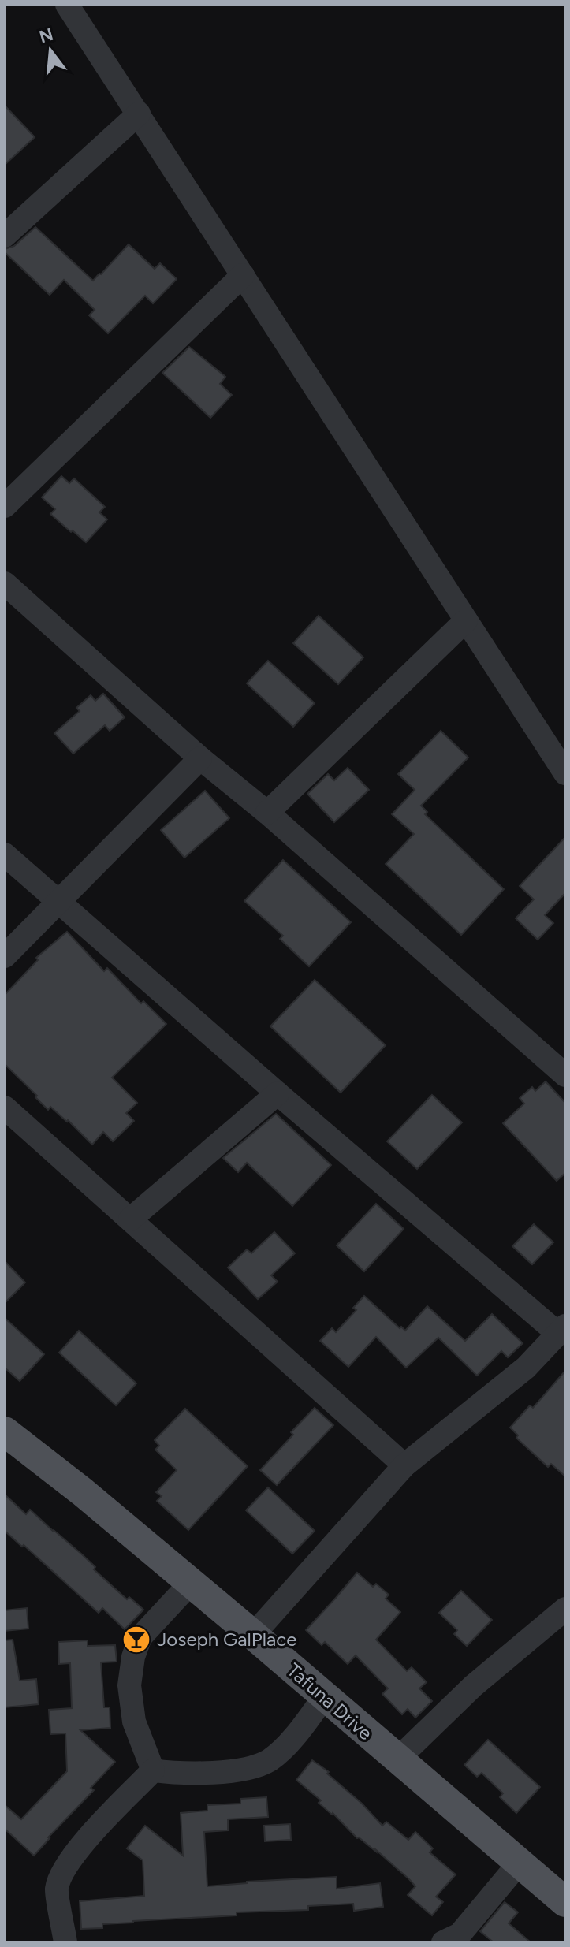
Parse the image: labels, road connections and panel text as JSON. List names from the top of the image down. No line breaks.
{"streets":{"main road":["Tafuna Drive"]},"places":{"bar":["Joseph GalPlace"]},"north":"top"}
